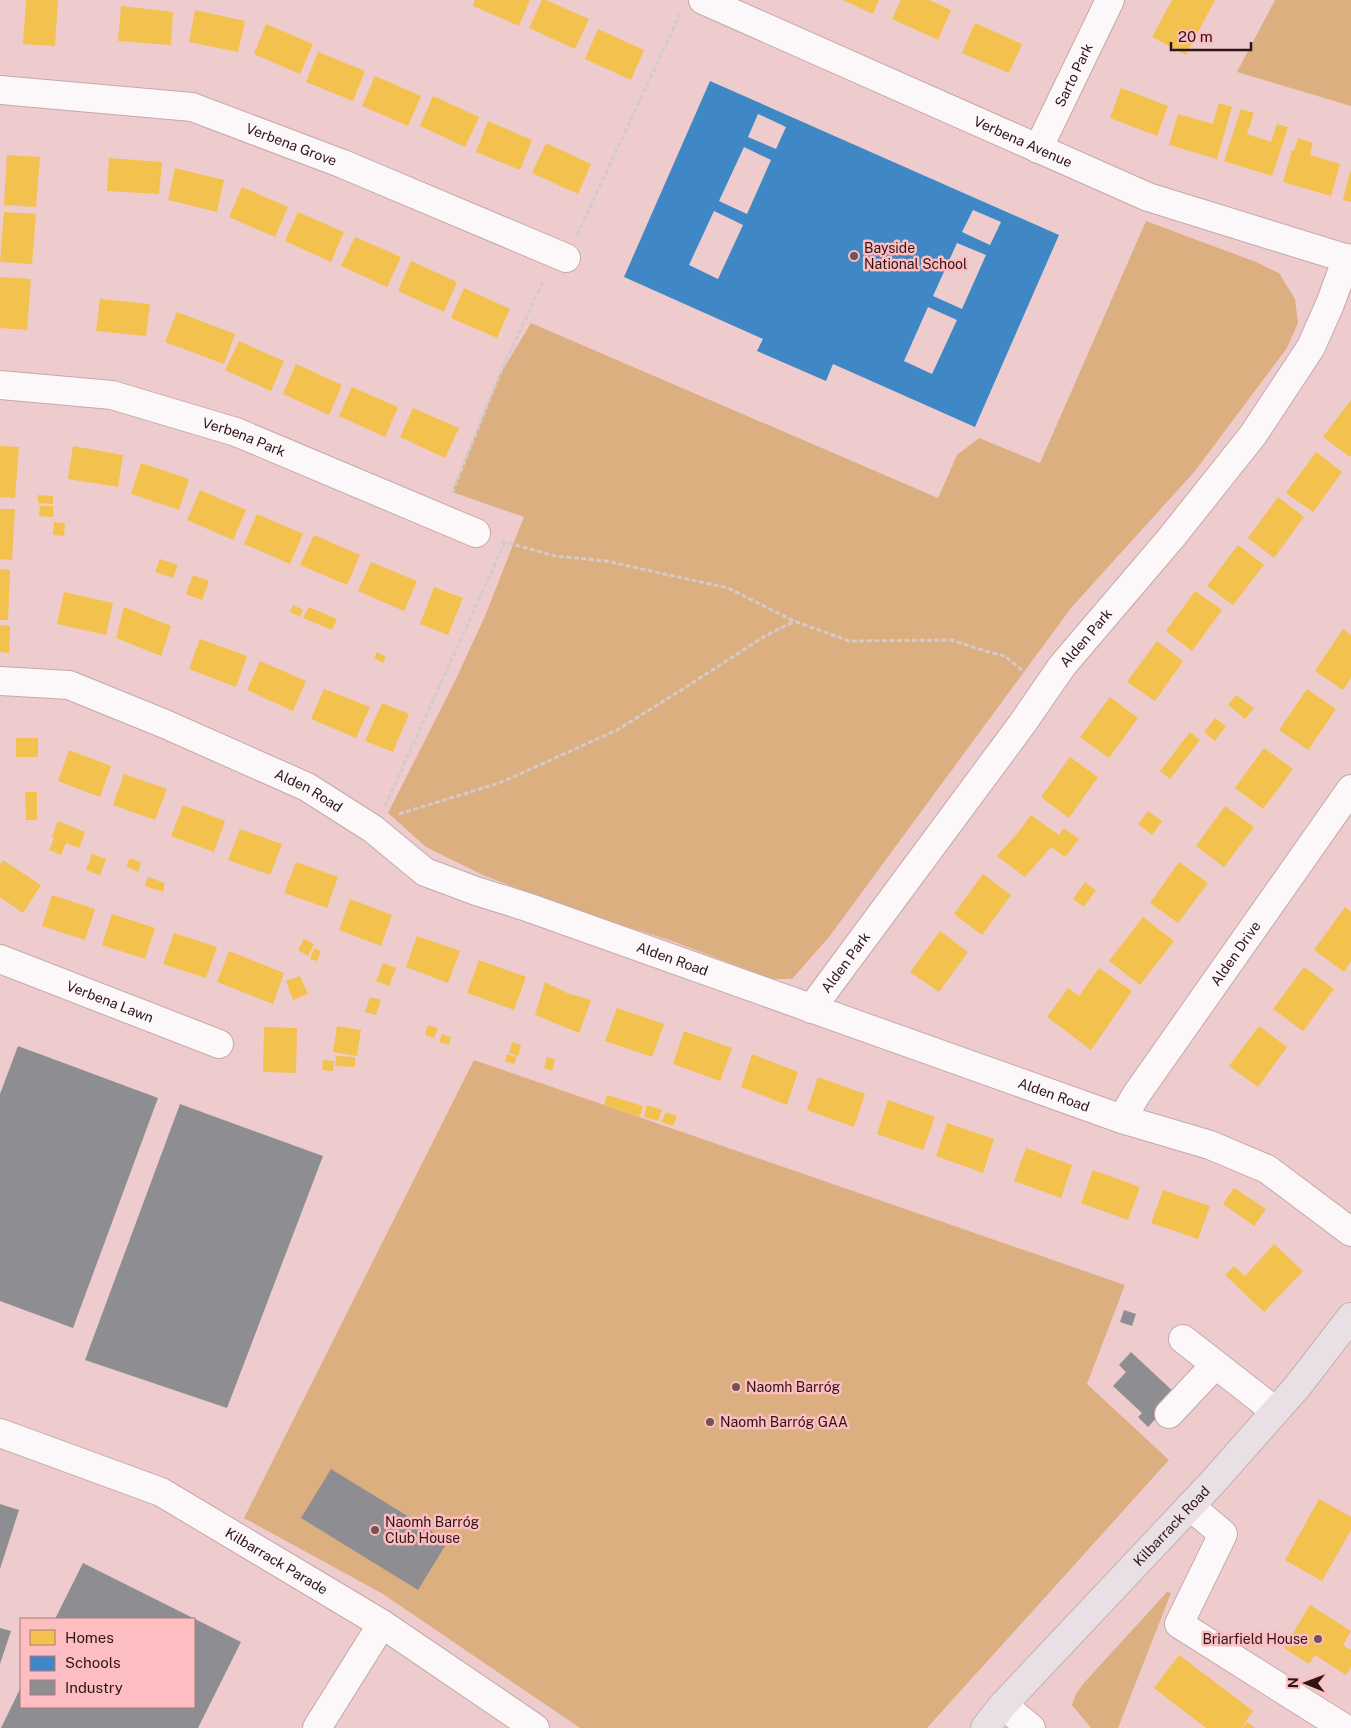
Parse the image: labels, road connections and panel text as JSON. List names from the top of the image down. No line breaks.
{"streets":{"main road":["Kilbarrack Road"],"street":["Sarto Park","Verbena Avenue","Verbena Grove","Verbena Park","Alden Park","Alden Road","Alden Drive","Verbena Lawn","Kilbarrack Parade"]},"crossings":[["Sarto Park","Verbena Avenue"],["Verbena Avenue","Alden Park"],["Alden Park","Alden Road"],["Alden Road","Alden Drive"]],"places":["Bayside National School","Naomh Barróg","Naomh Barróg GAA","Naomh Barróg Club House","Briarfield House"],"legend":["Homes","Schools","Industry"],"scale_bar":"20 m","north":"left"}
